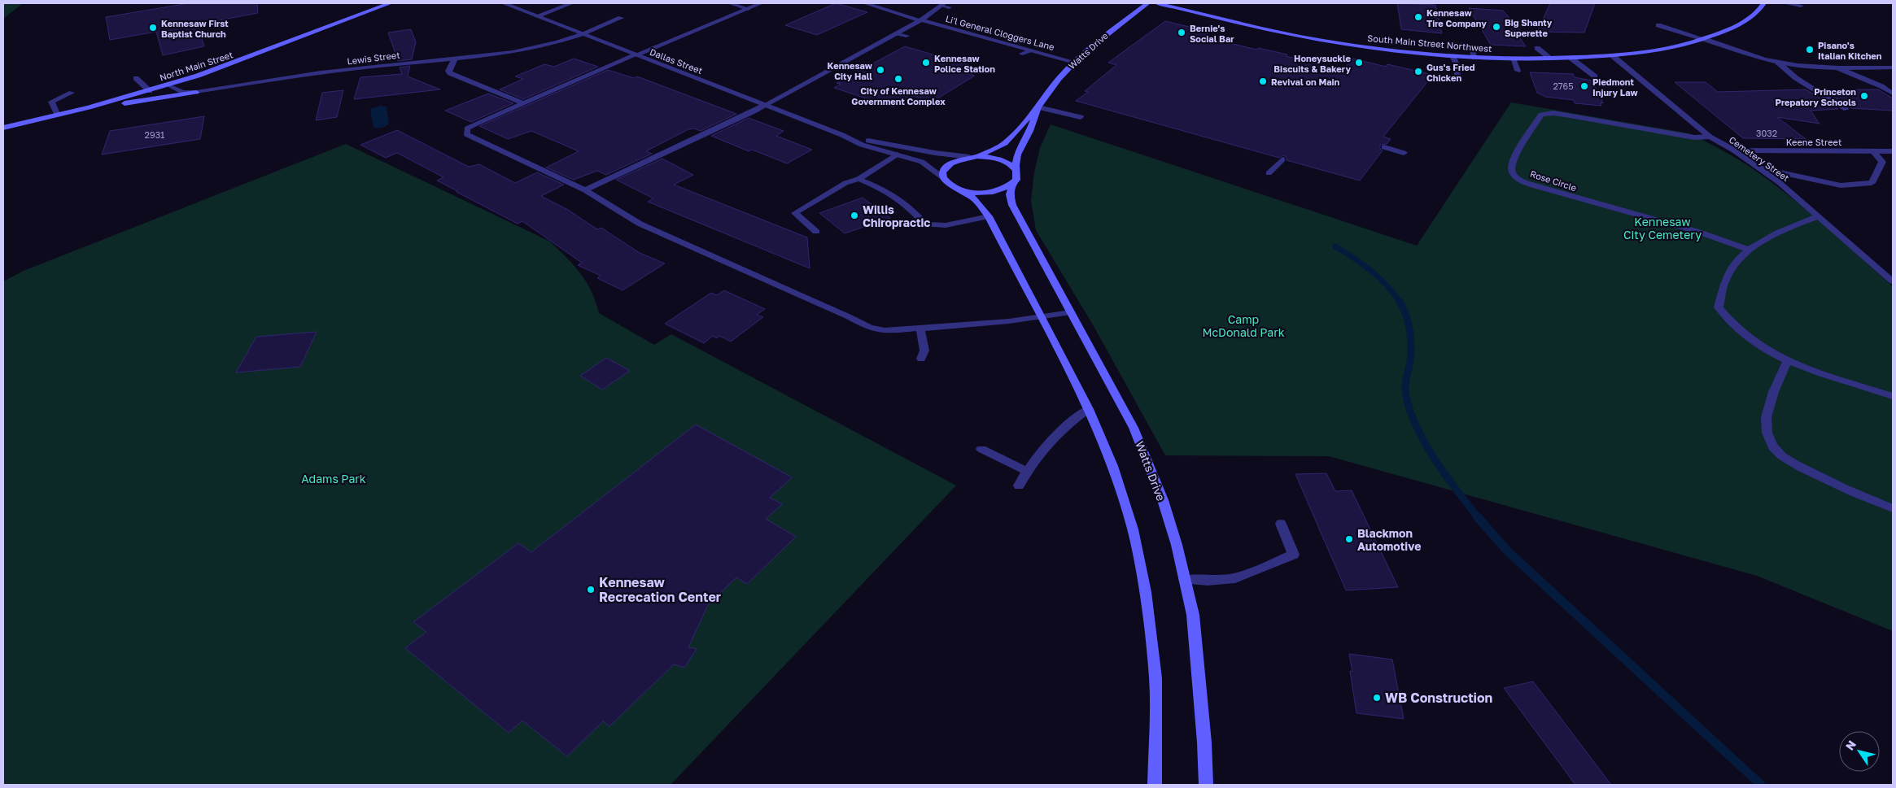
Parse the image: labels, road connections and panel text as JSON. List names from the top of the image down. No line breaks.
{"streets":{"main road":["South Main Street Northwest","Watts Drive","North Main Street"],"street":["Li'l General Cloggers Lane","Lewis Street","Dallas Street","Keene Street","Cemetery Street","Rose Circle"]},"crossings":[["Li'l General Cloggers Lane","Watts Drive"],["South Main Street Northwest","Cemetery Street"],["Watts Drive","Dallas Street"],["Lewis Street","Dallas Street"],["Lewis Street","North Main Street"],["Keene Street","Cemetery Street"],["Cemetery Street","Rose Circle"]],"parks":["Kennesaw City Cemetery","Camp McDonald Park","Adams Park"],"places":["Kennesaw Tire Company","Big Shanty Superette","Kennesaw First Baptist Church","Bernie's Social Bar","Pisano's Italian Kitchen","Kennesaw Police Station","Honeysuckle Biscuits & Bakery","Kennesaw City Hall","Gus's Fried Chicken","City of Kennesaw Government Complex","Revival on Main","Piedmont Injury Law","Princeton Prepatory Schools","Willis Chiropractic","Blackmon Automotive","Kennesaw Recrecation Center","WB Construction"],"house_numbers":["2765","3032","2931"],"north":"top left"}
